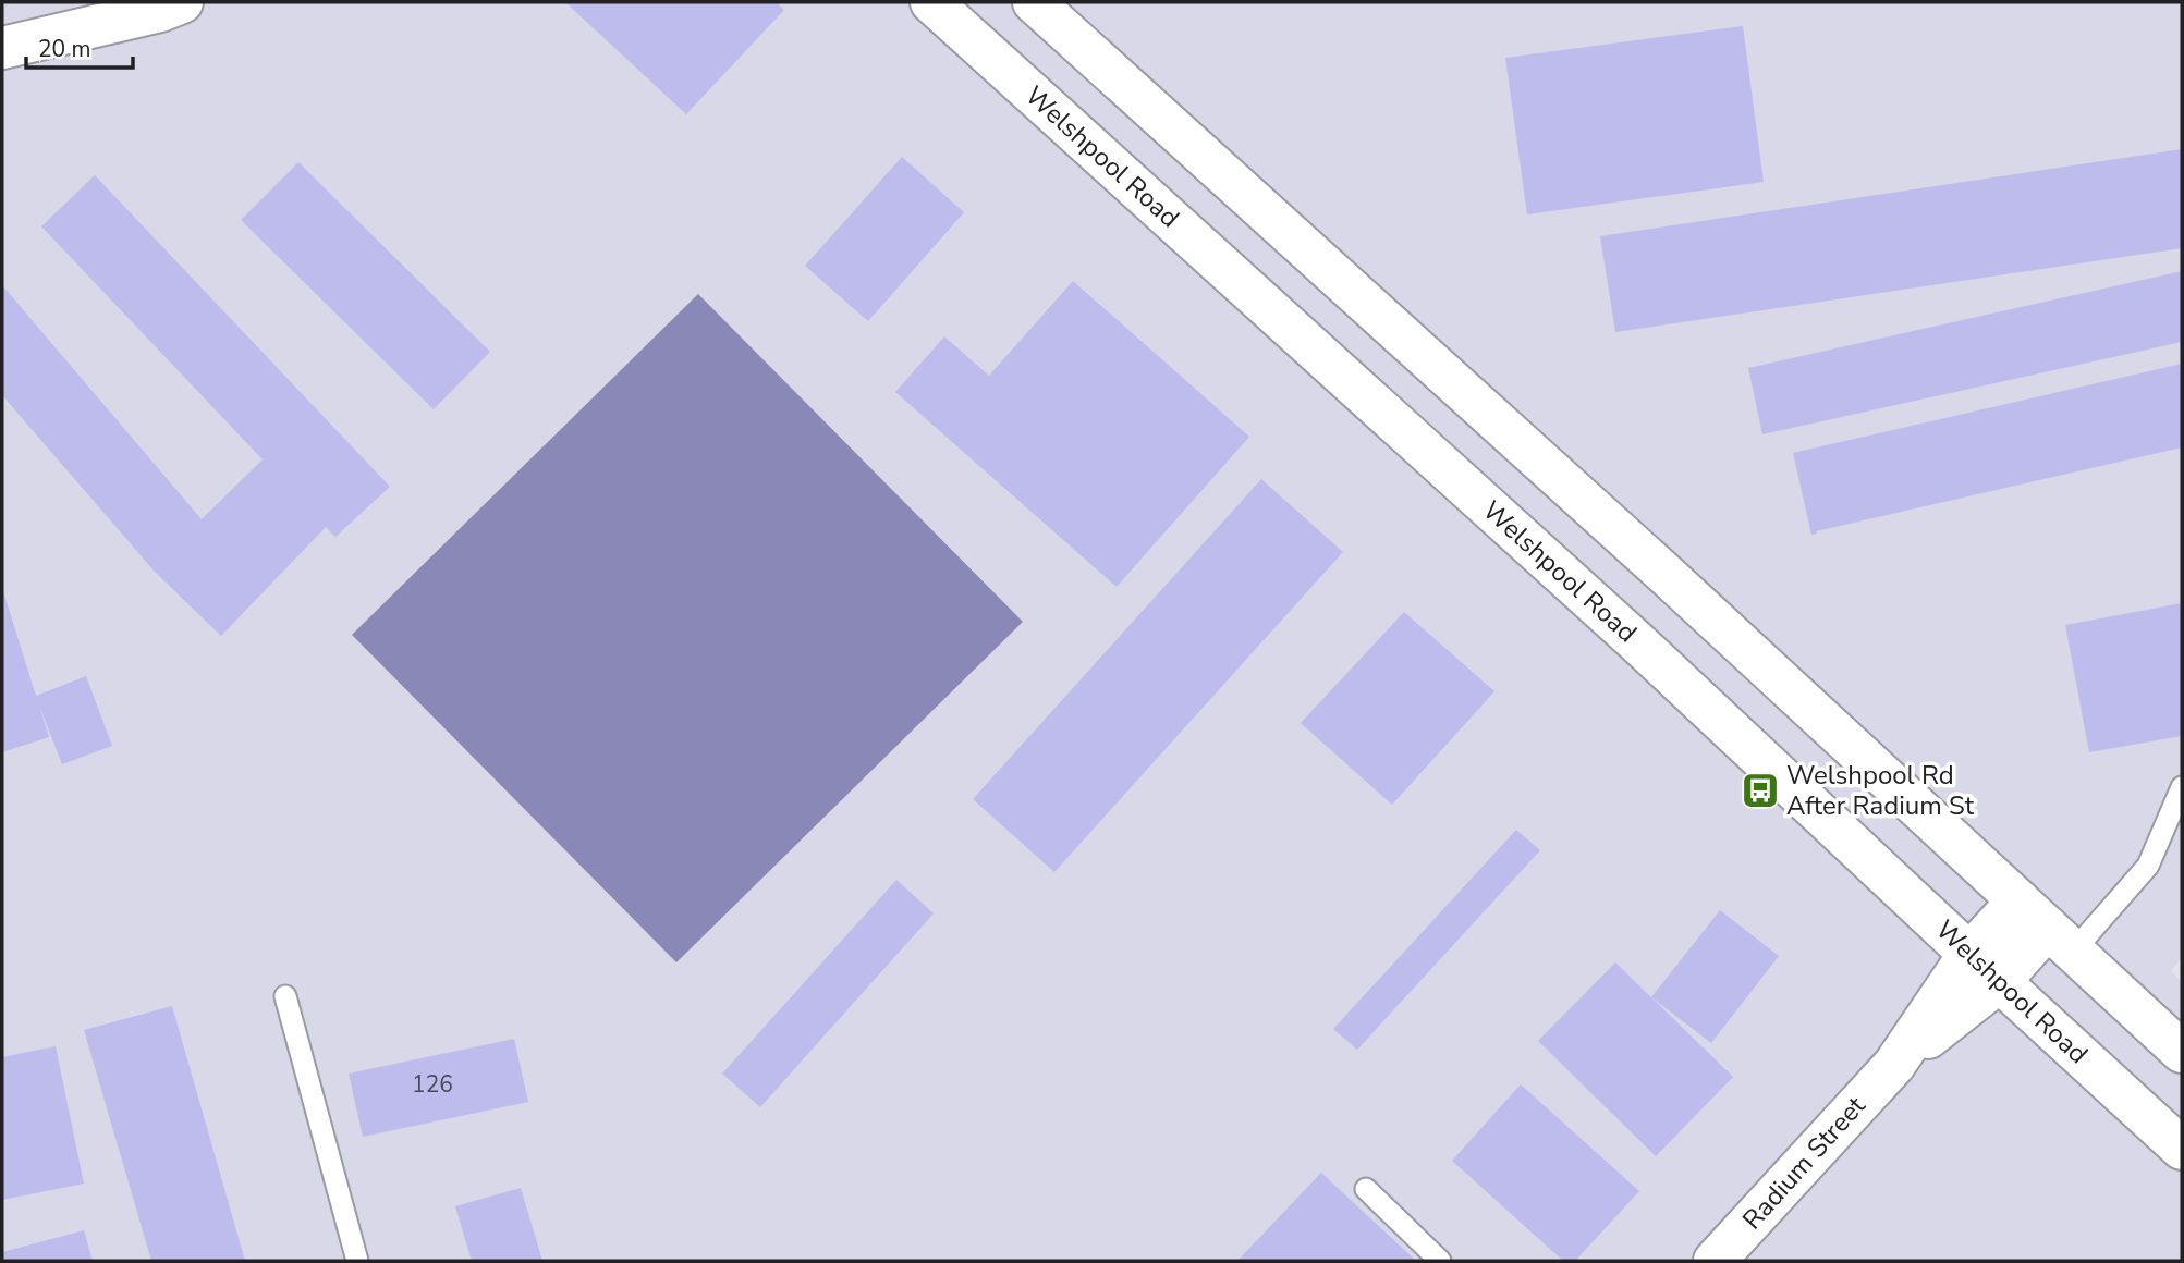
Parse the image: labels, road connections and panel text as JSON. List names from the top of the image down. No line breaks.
{"streets":{"main road":["Welshpool Road","Radium Street"]},"crossings":[["Welshpool Road","Radium Street"]],"places":{"bus stop":["Welshpool Rd After Radium St"]},"house_numbers":["126"],"scale_bar":"20 m"}
